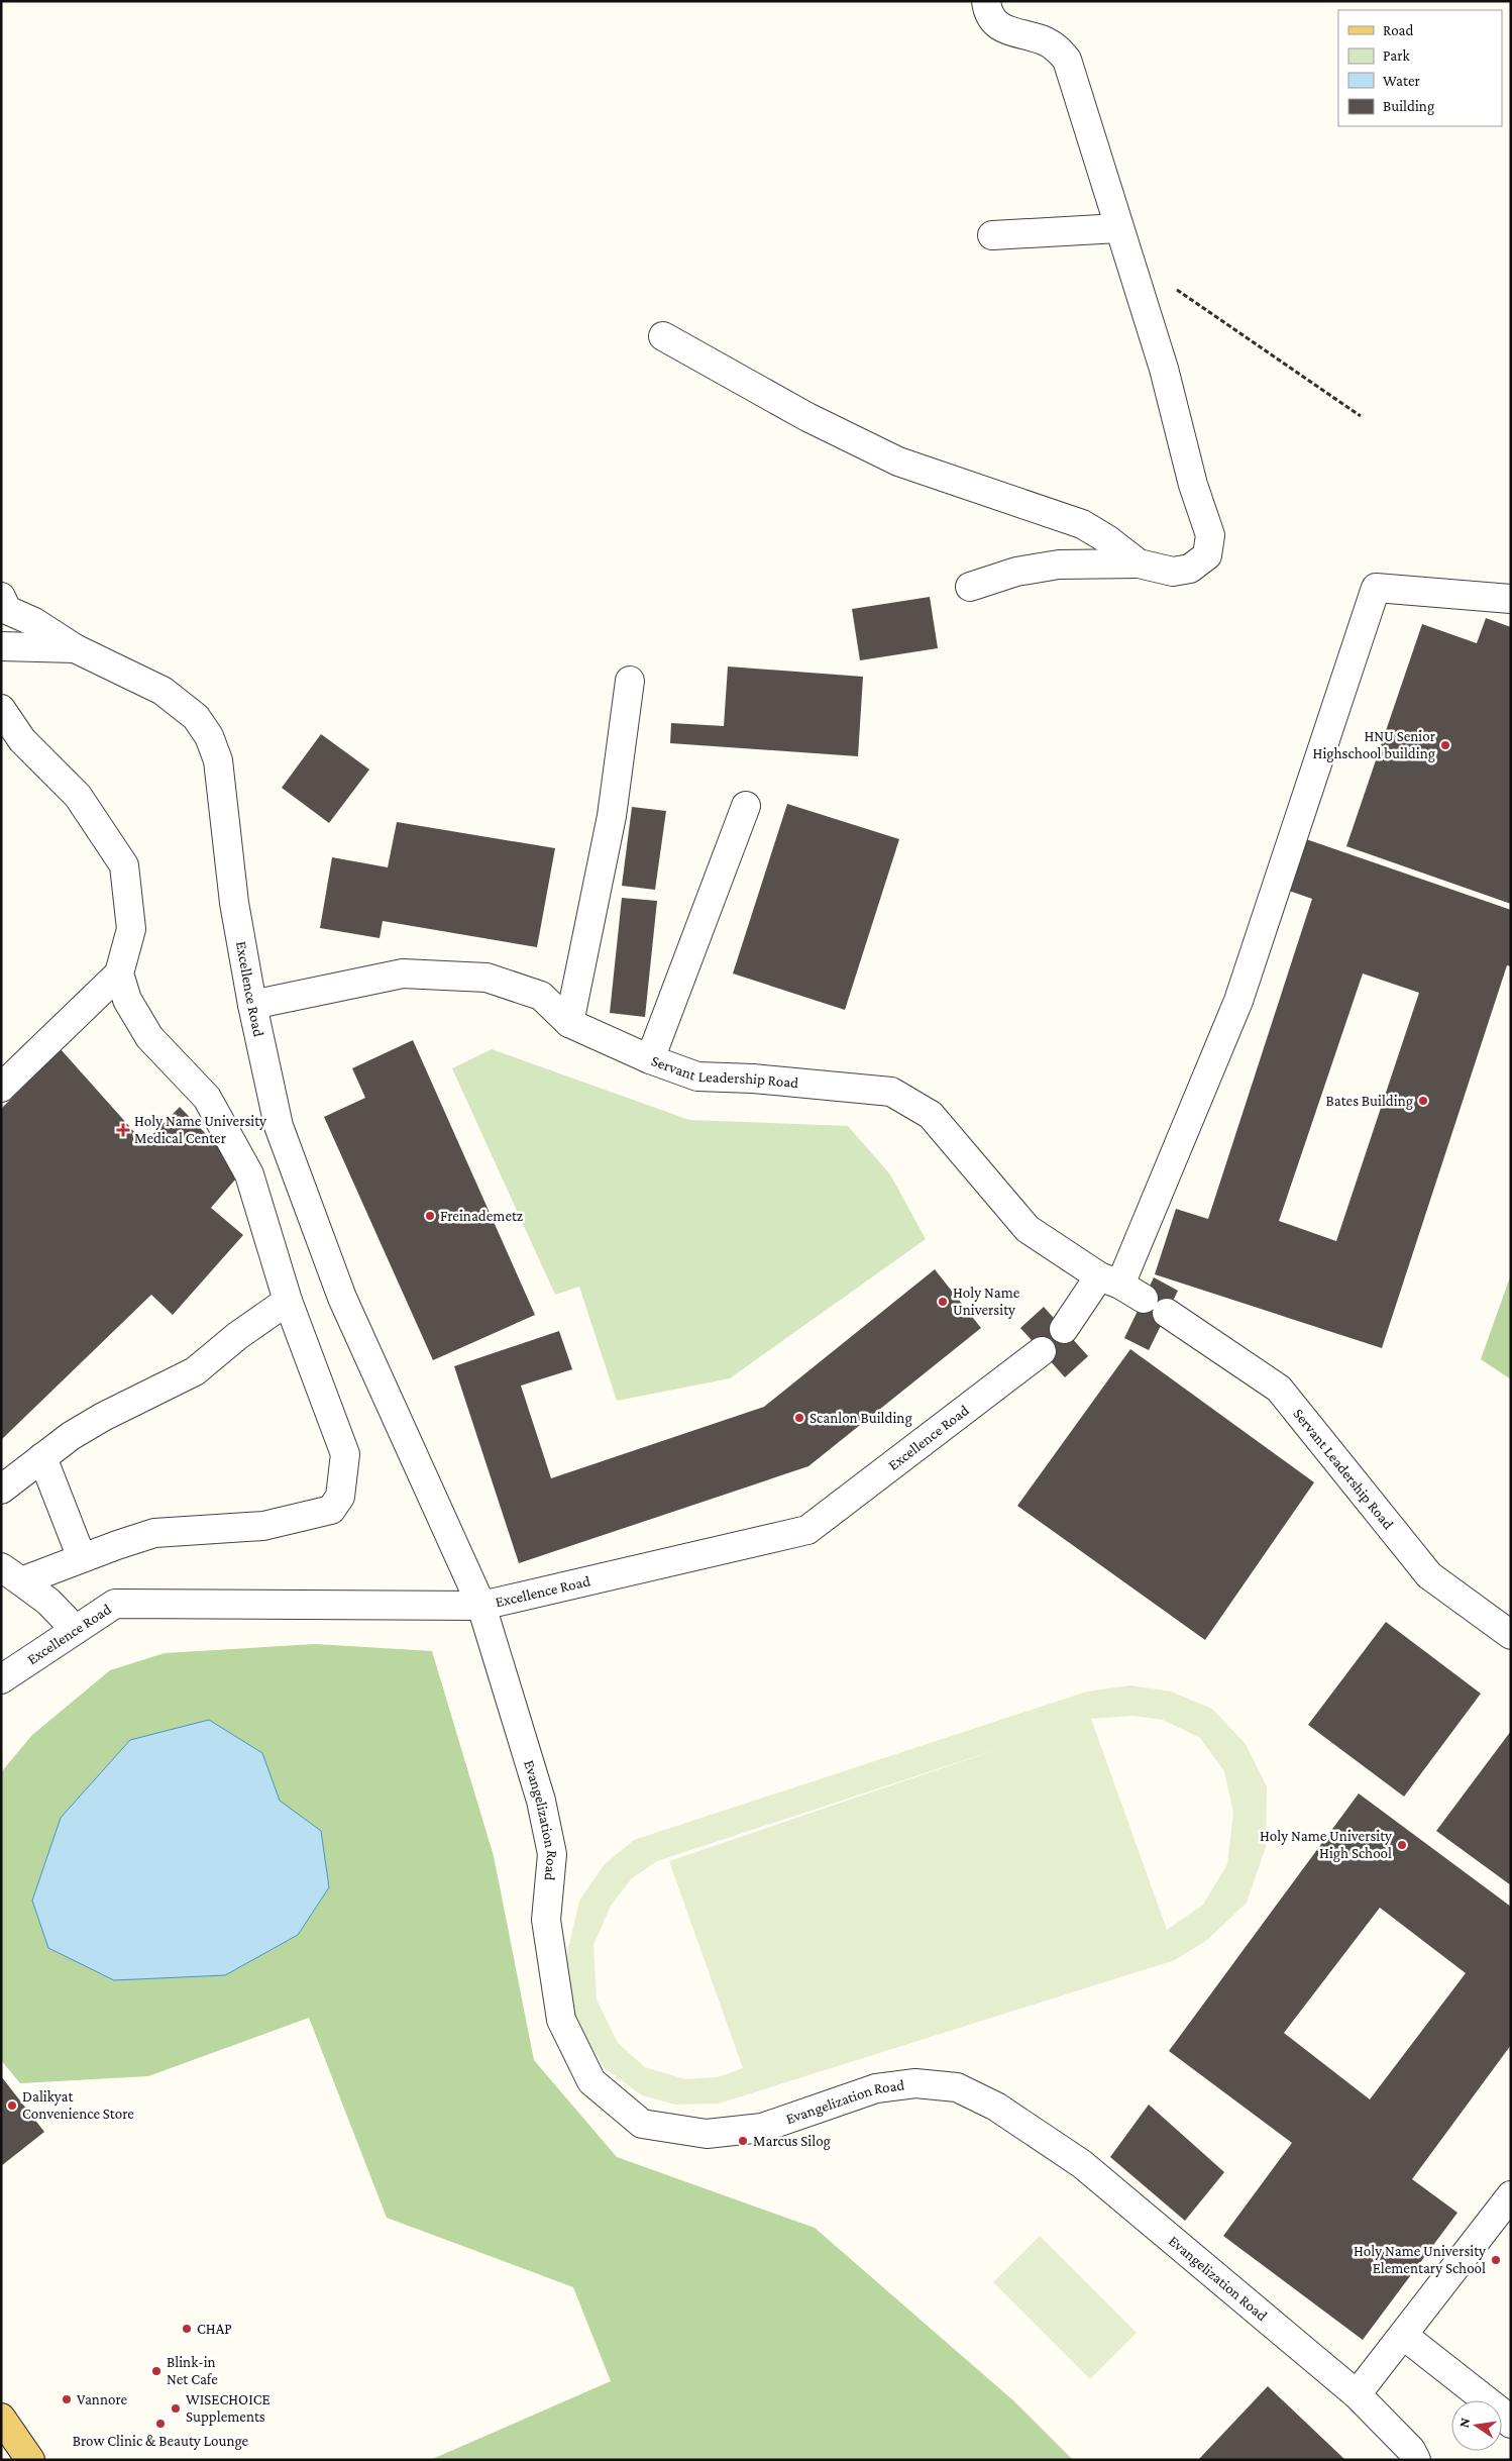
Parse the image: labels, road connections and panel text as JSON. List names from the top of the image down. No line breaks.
{"streets":{"street":["Excellence Road","Servant Leadership Road","Evangelization Road"]},"crossings":[["Excellence Road","Servant Leadership Road"],["Excellence Road","Evangelization Road"]],"places":{"other":["HNU Senior Highschool building","Bates Building","Freinademetz","Holy Name University","Scanlon Building","Holy Name University High School","Dalikyat Convenience Store","Marcus Silog","Holy Name University Elementary School","CHAP","Blink-in Net Cafe","Vannore","WISECHOICE Supplements","Brow Clinic & Beauty Lounge"],"health":["Holy Name University Medical Center"]},"legend":["Road","Park","Water","Building"],"north":"left"}
